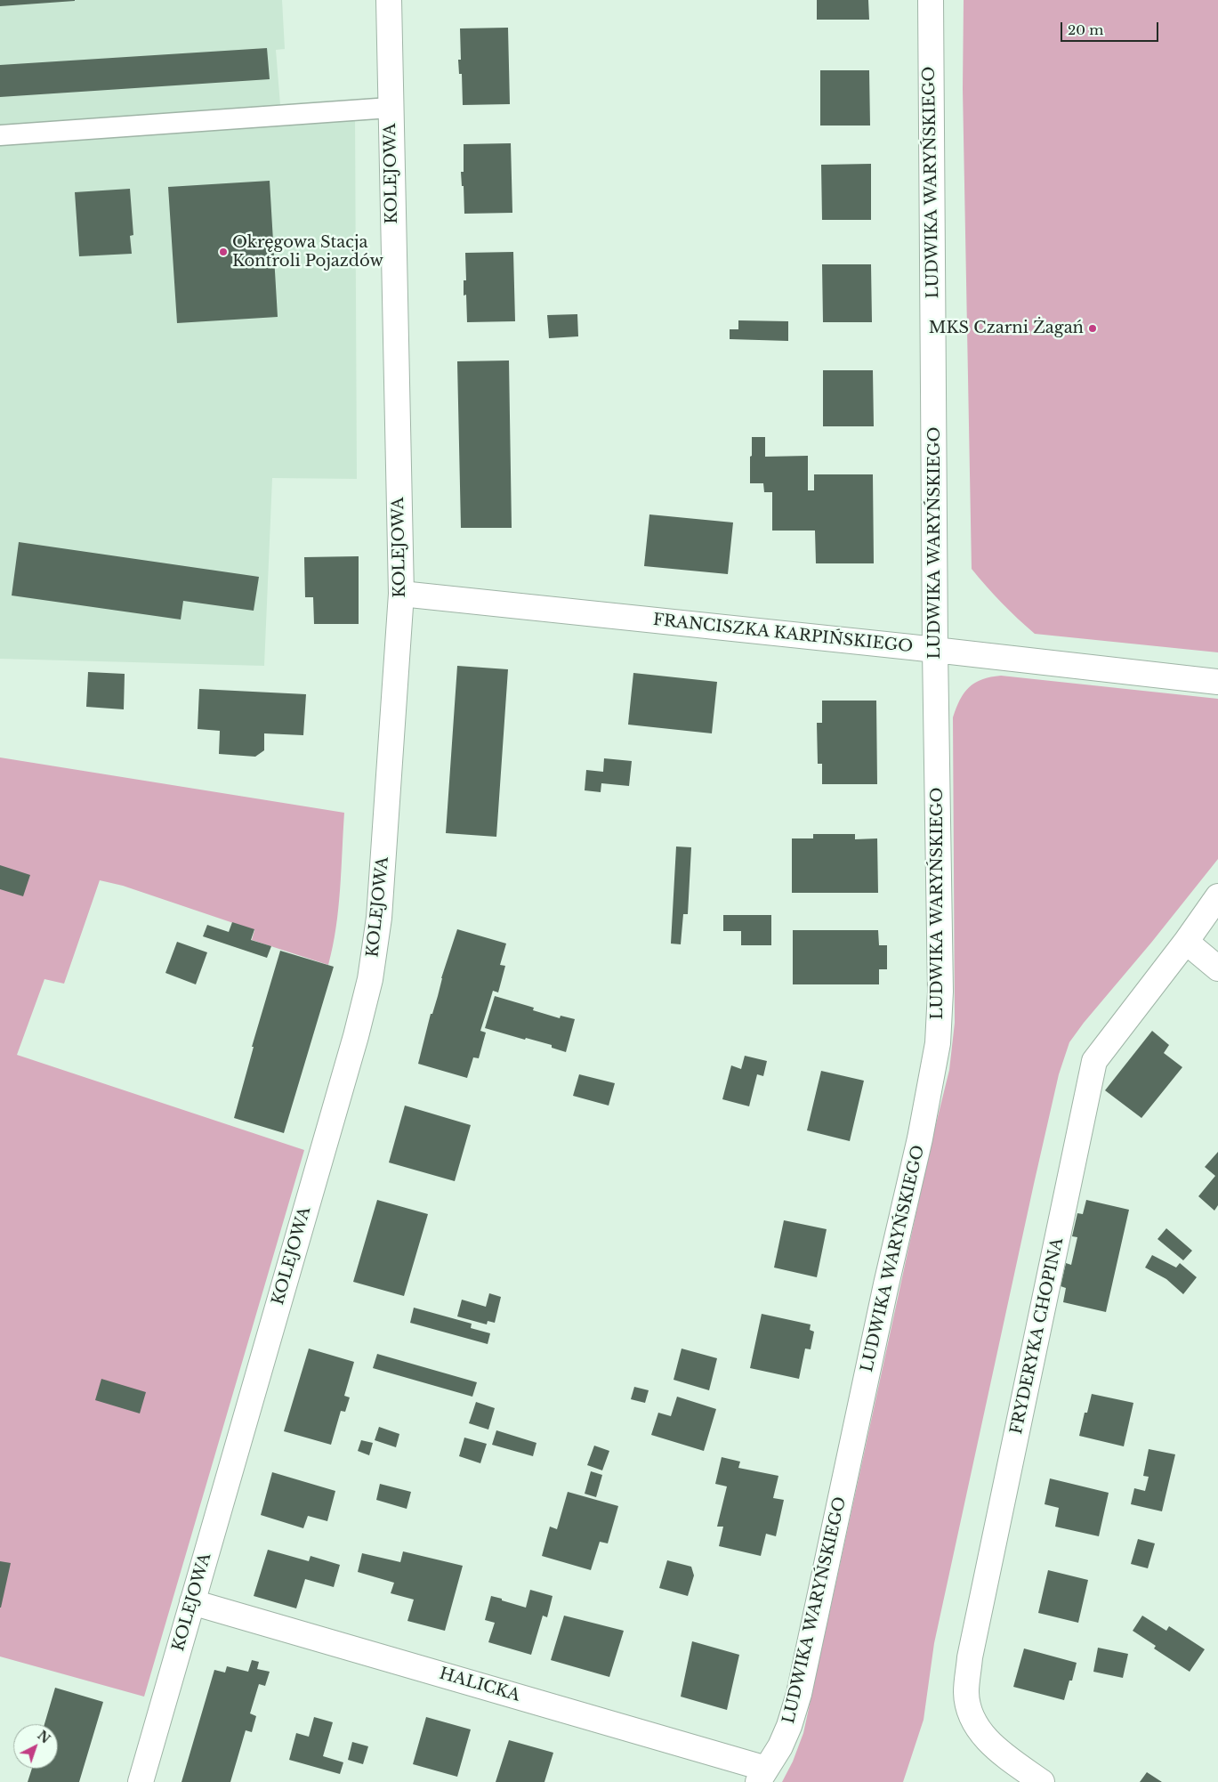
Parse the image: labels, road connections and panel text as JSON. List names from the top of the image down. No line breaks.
{"streets":{"street":["KOLEJOWA","LUDWIKA WARYŃSKIEGO","FRANCISZKA KARPIŃSKIEGO","FRYDERYKA CHOPINA","HALICKA"]},"crossings":[["KOLEJOWA","FRANCISZKA KARPIŃSKIEGO"],["KOLEJOWA","HALICKA"],["LUDWIKA WARYŃSKIEGO","FRANCISZKA KARPIŃSKIEGO"],["LUDWIKA WARYŃSKIEGO","HALICKA"]],"places":["Okręgowa Stacja Kontroli Pojazdów","MKS Czarni Żagań"],"scale_bar":"20 m","north":"top right"}
